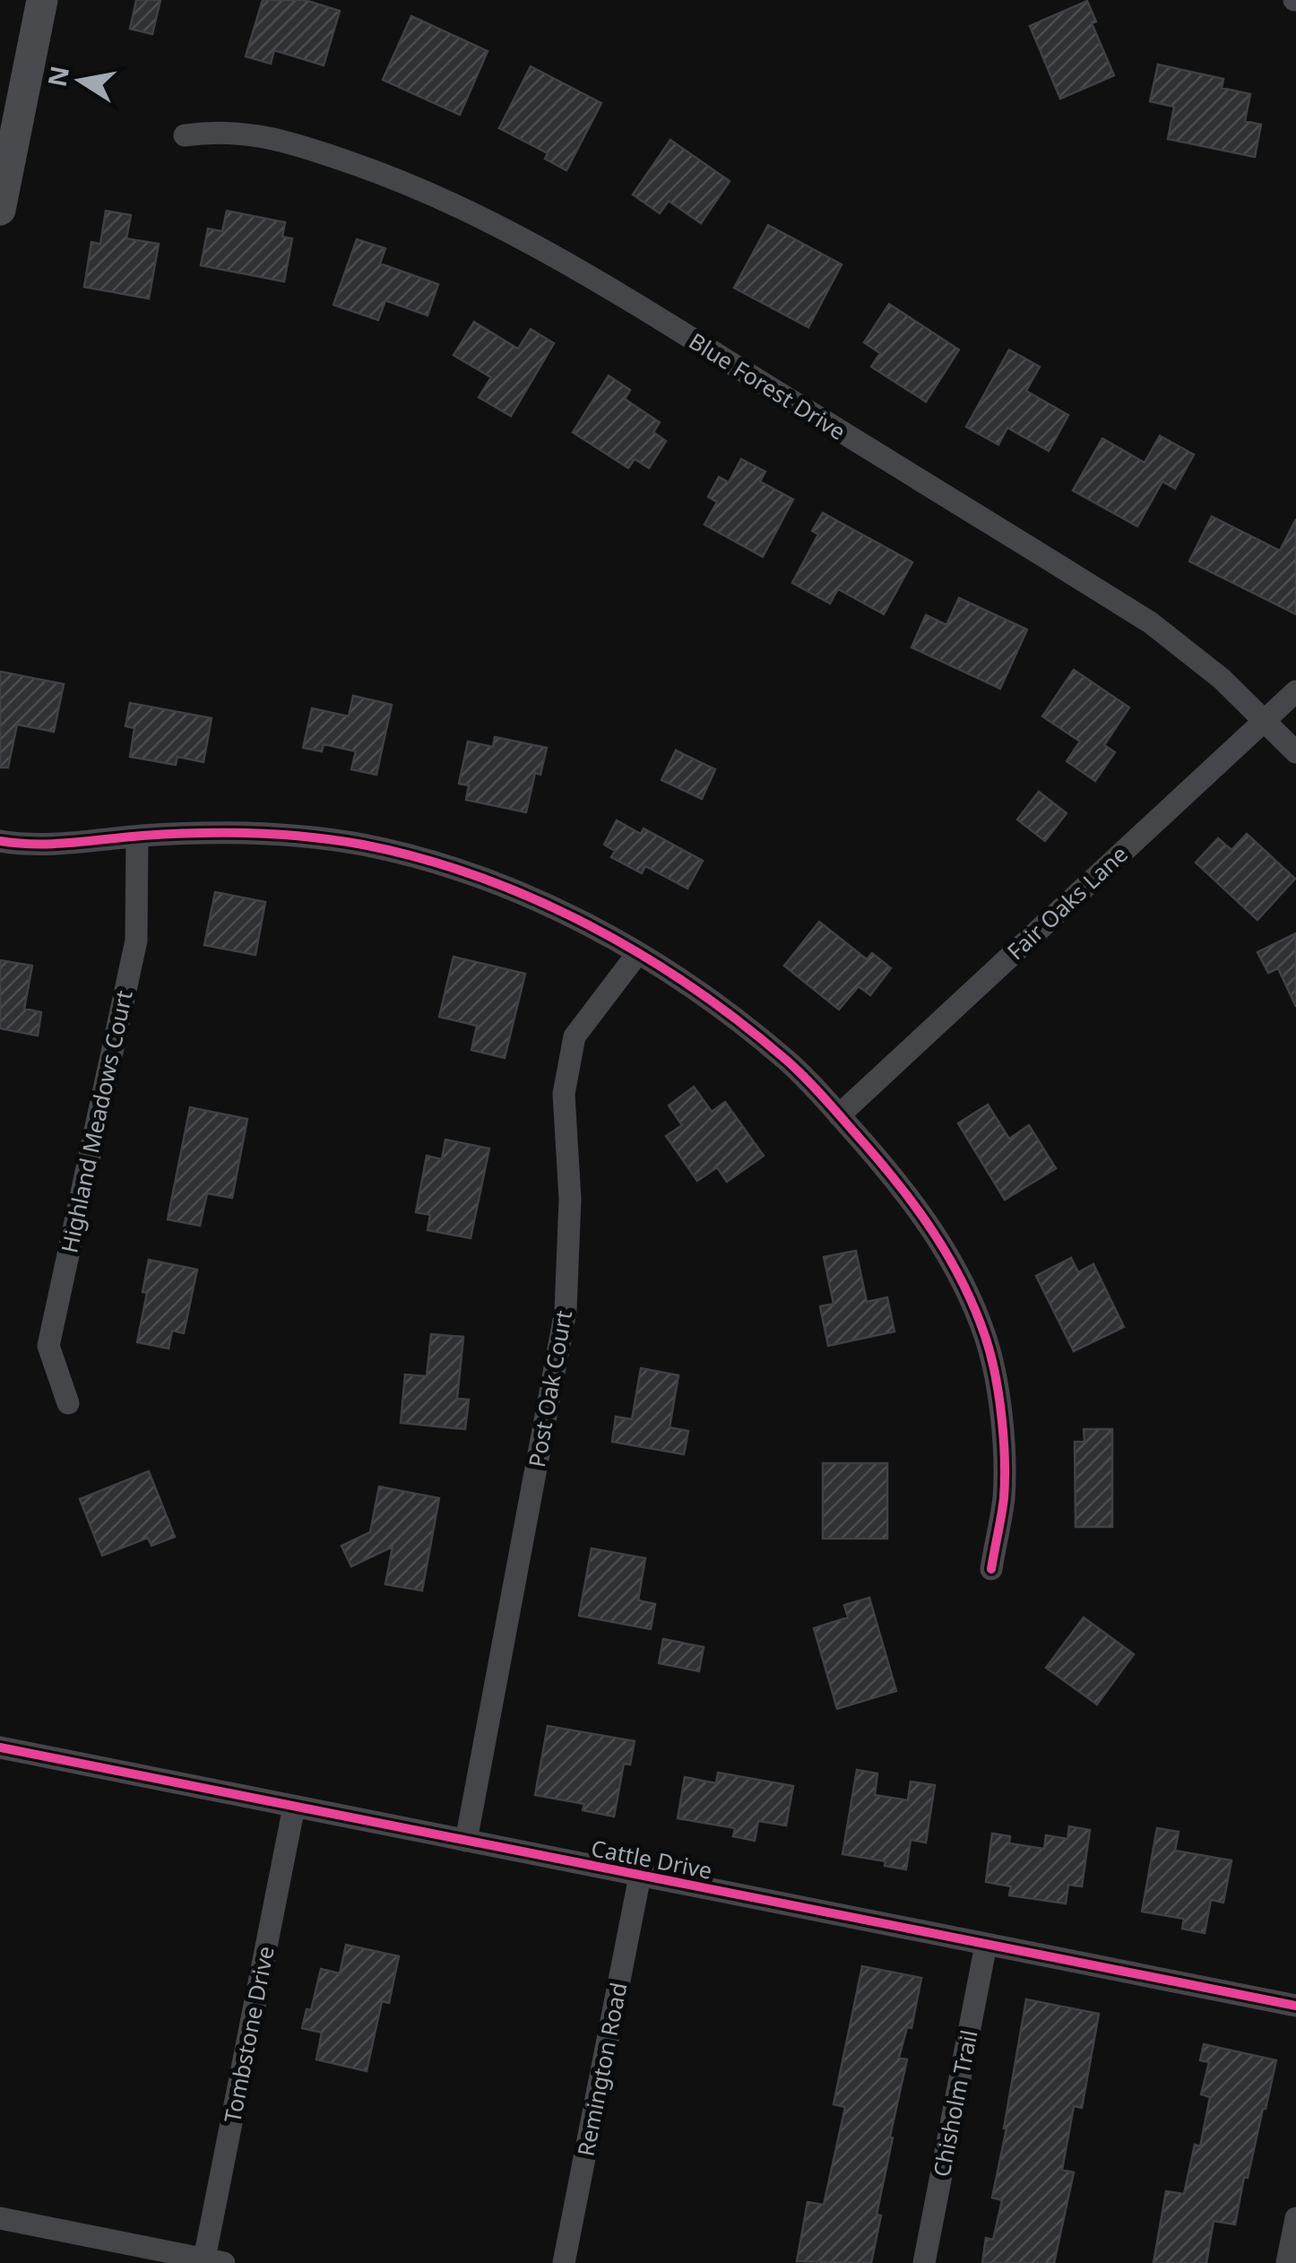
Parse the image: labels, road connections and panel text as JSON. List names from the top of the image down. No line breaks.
{"streets":{"street":["Blue Forest Drive","Fair Oaks Lane","Highland Meadows Court","Post Oak Court","Cattle Drive","Tombstone Drive","Remington Road","Chisholm Trail"]},"crossings":[["Blue Forest Drive","Fair Oaks Lane"],["Post Oak Court","Cattle Drive"],["Cattle Drive","Tombstone Drive"],["Cattle Drive","Remington Road"],["Cattle Drive","Chisholm Trail"]],"north":"left"}
